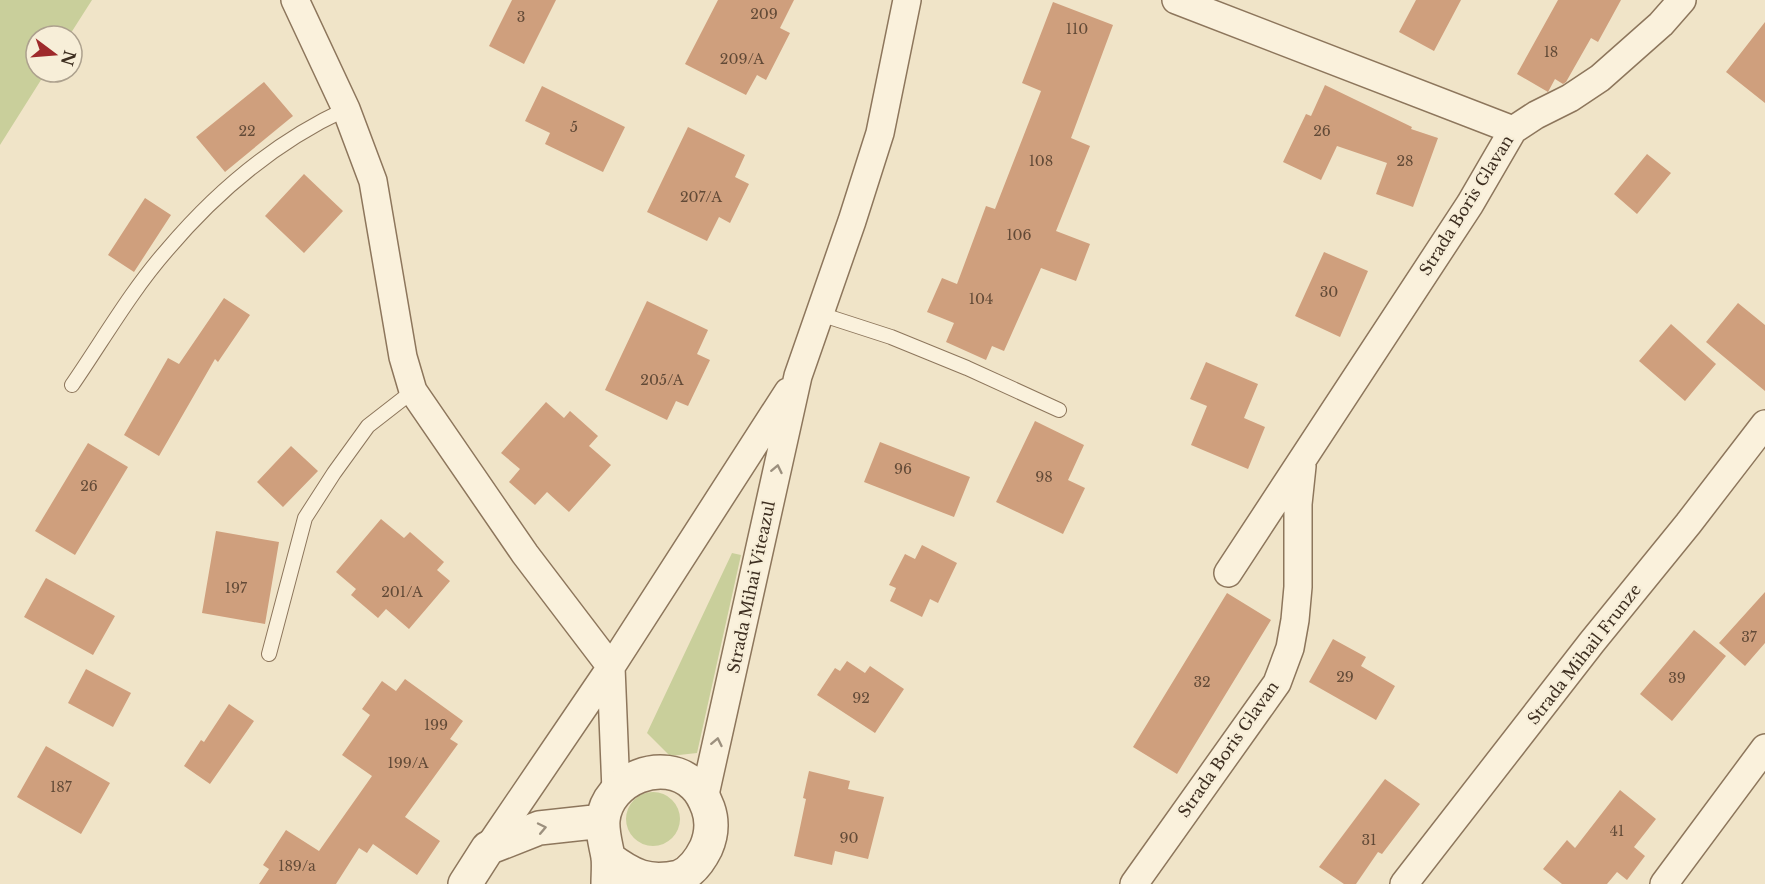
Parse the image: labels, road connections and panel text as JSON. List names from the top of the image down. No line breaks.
{"streets":{"street":["Strada Boris Glavan","Strada Mihai Viteazul","Strada Mihail Frunze"]},"house_numbers":["209","3","110","18","209/A","5","22","26","108","28","207/A","106","30","104","205/A","96","98","26","197","201/A","37","29","39","32","92","199","199/A","187","41","90","31","189/a"],"north":"right"}
